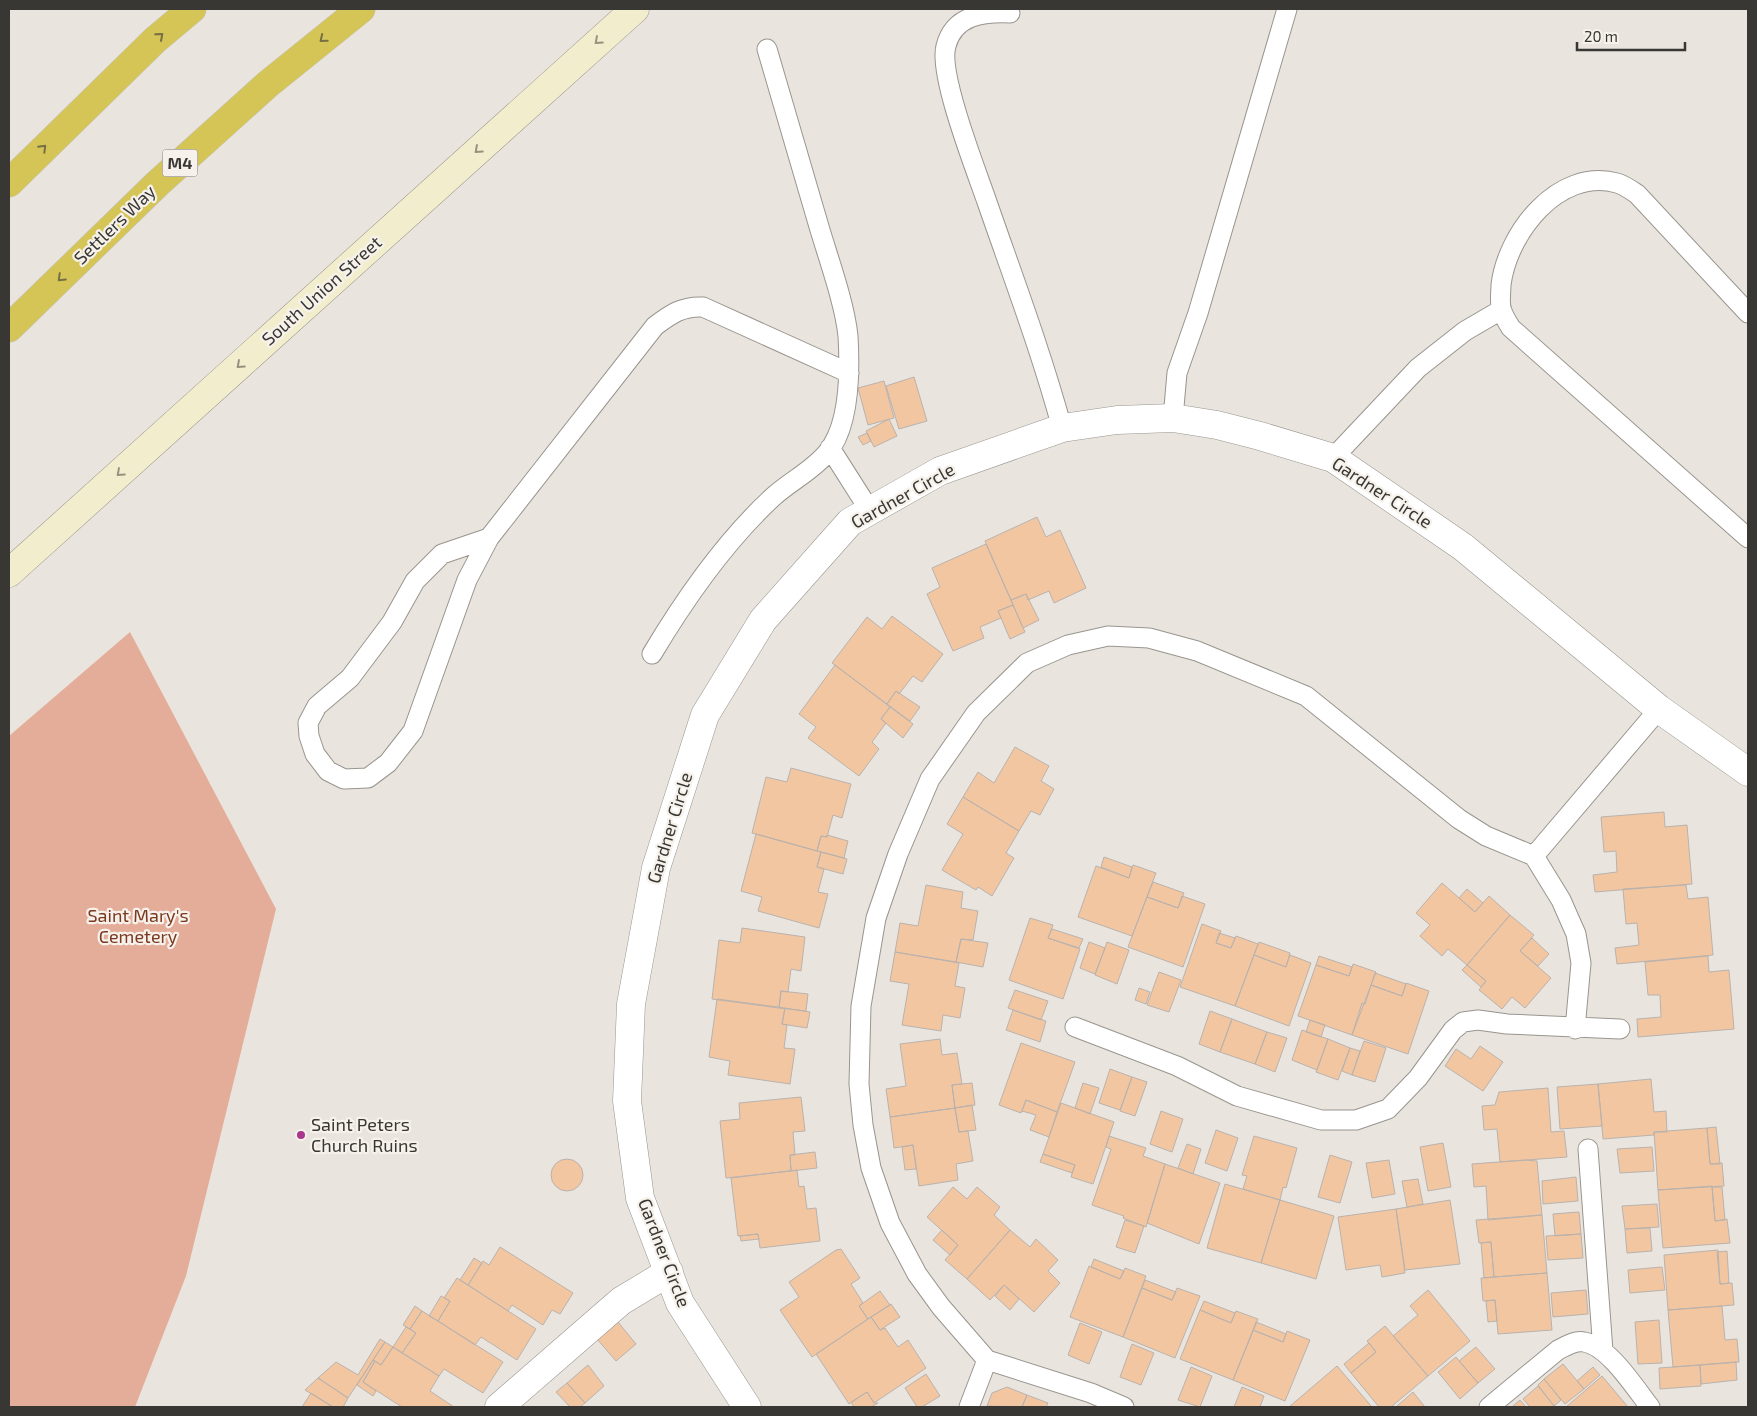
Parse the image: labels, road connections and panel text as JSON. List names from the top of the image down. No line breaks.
{"streets":{"highway":["M4","Settlers Way"],"street":["South Union Street","Gardner Circle"]},"one_way":["South Union Street"],"parks":["Saint Mary's Cemetery"],"places":["Saint Peters Church Ruins"],"scale_bar":"20 m"}
